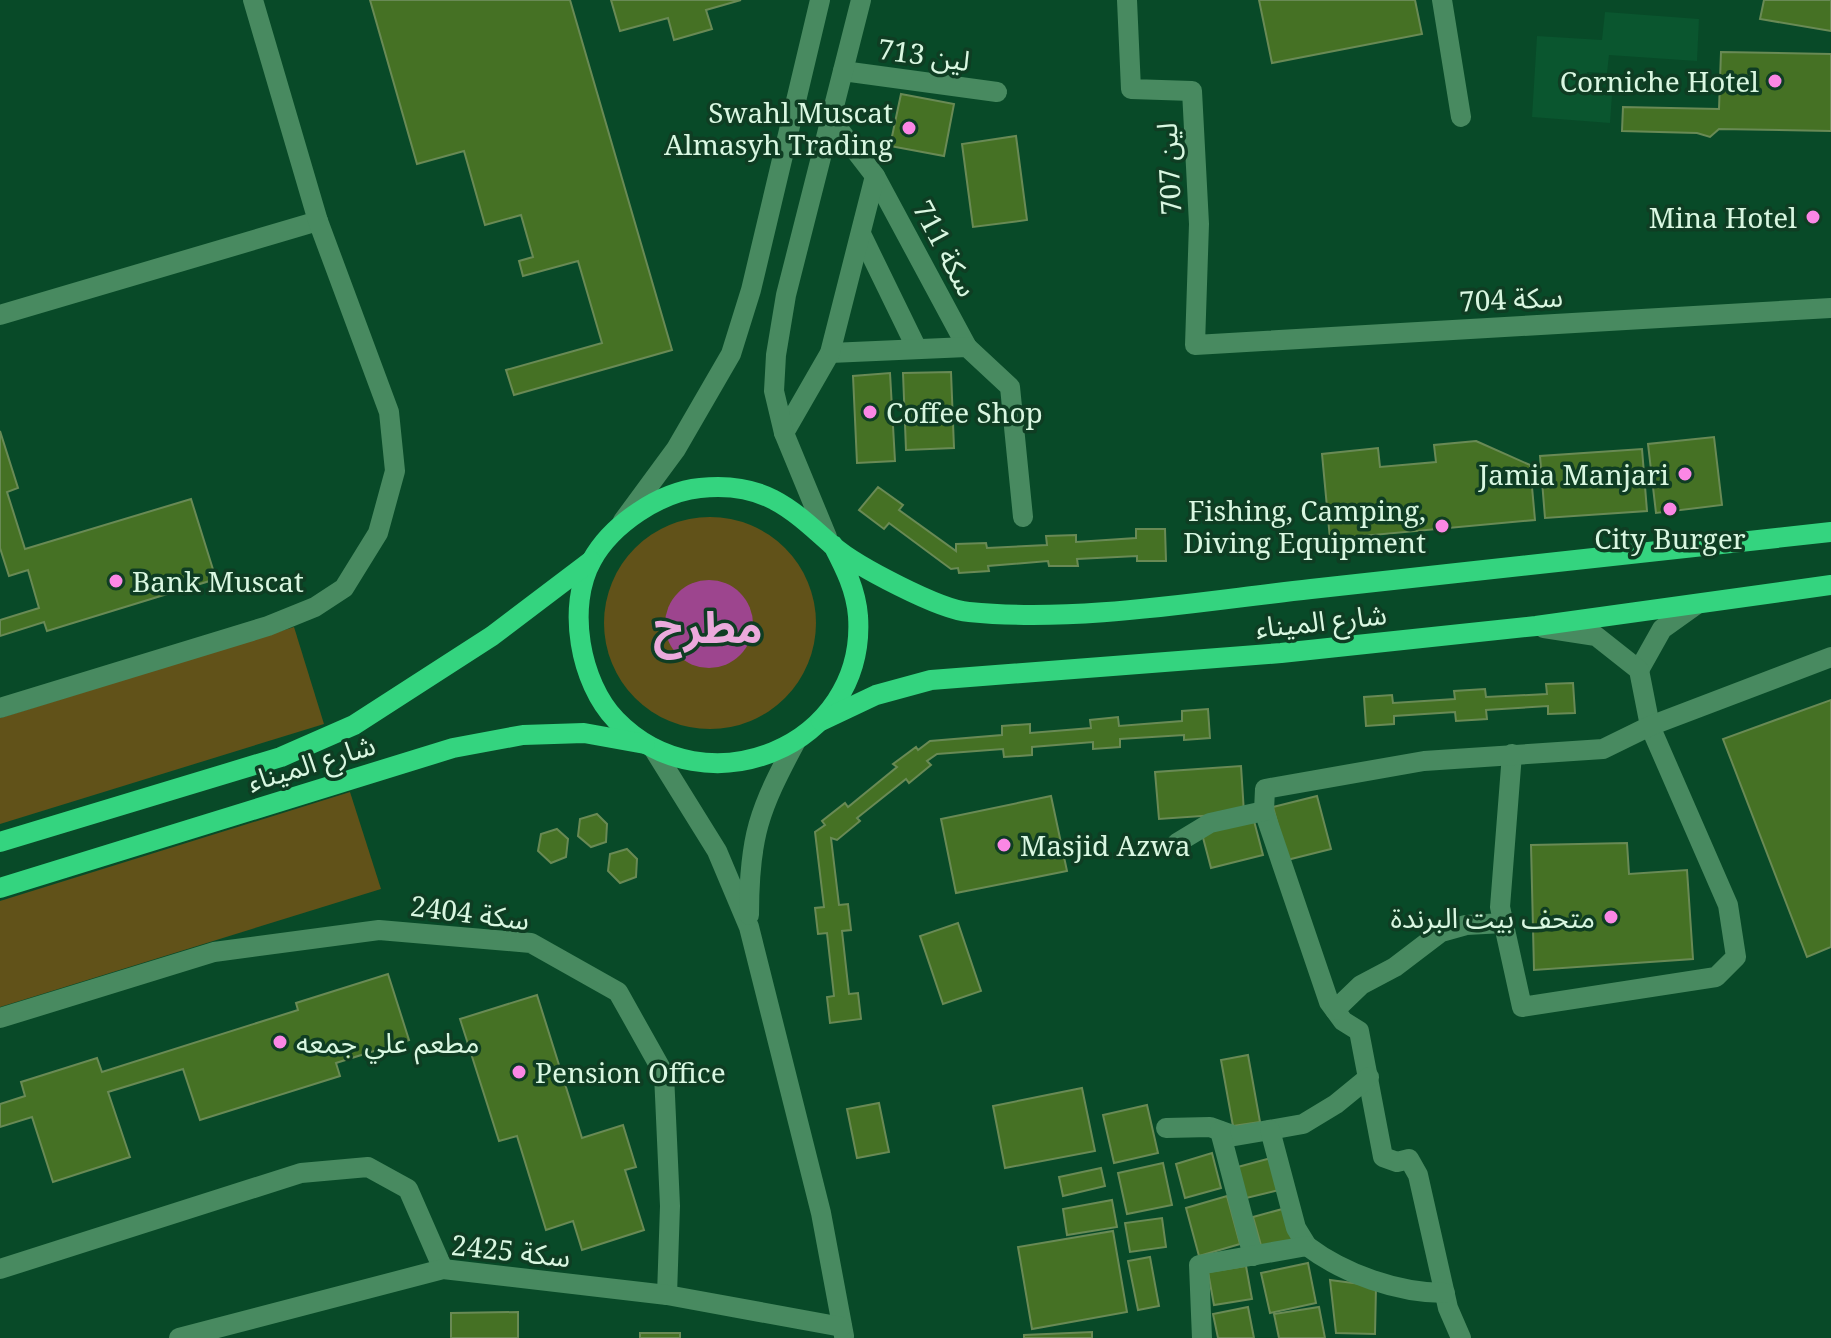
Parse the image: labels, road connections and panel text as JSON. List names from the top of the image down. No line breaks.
{"streets":{"main road":["شارع الميناء"],"street":["713 لين","لين 707","711 سكة","سكة 704","سكة 2404","سكة 2425"]},"crossings":[["لين 707","سكة 704"],["سكة 2404","سكة 2425"]],"districts":["مطرح"],"places":["Corniche Hotel","Swahl Muscat Almasyh Trading","Mina Hotel","Coffee Shop","Jamia Manjari","City Burger","Fishing, Camping, Diving Equipment","Bank Muscat","Masjid Azwa","متحف بيت البرندة","مطعم علي جمعه","Pension Office"]}
